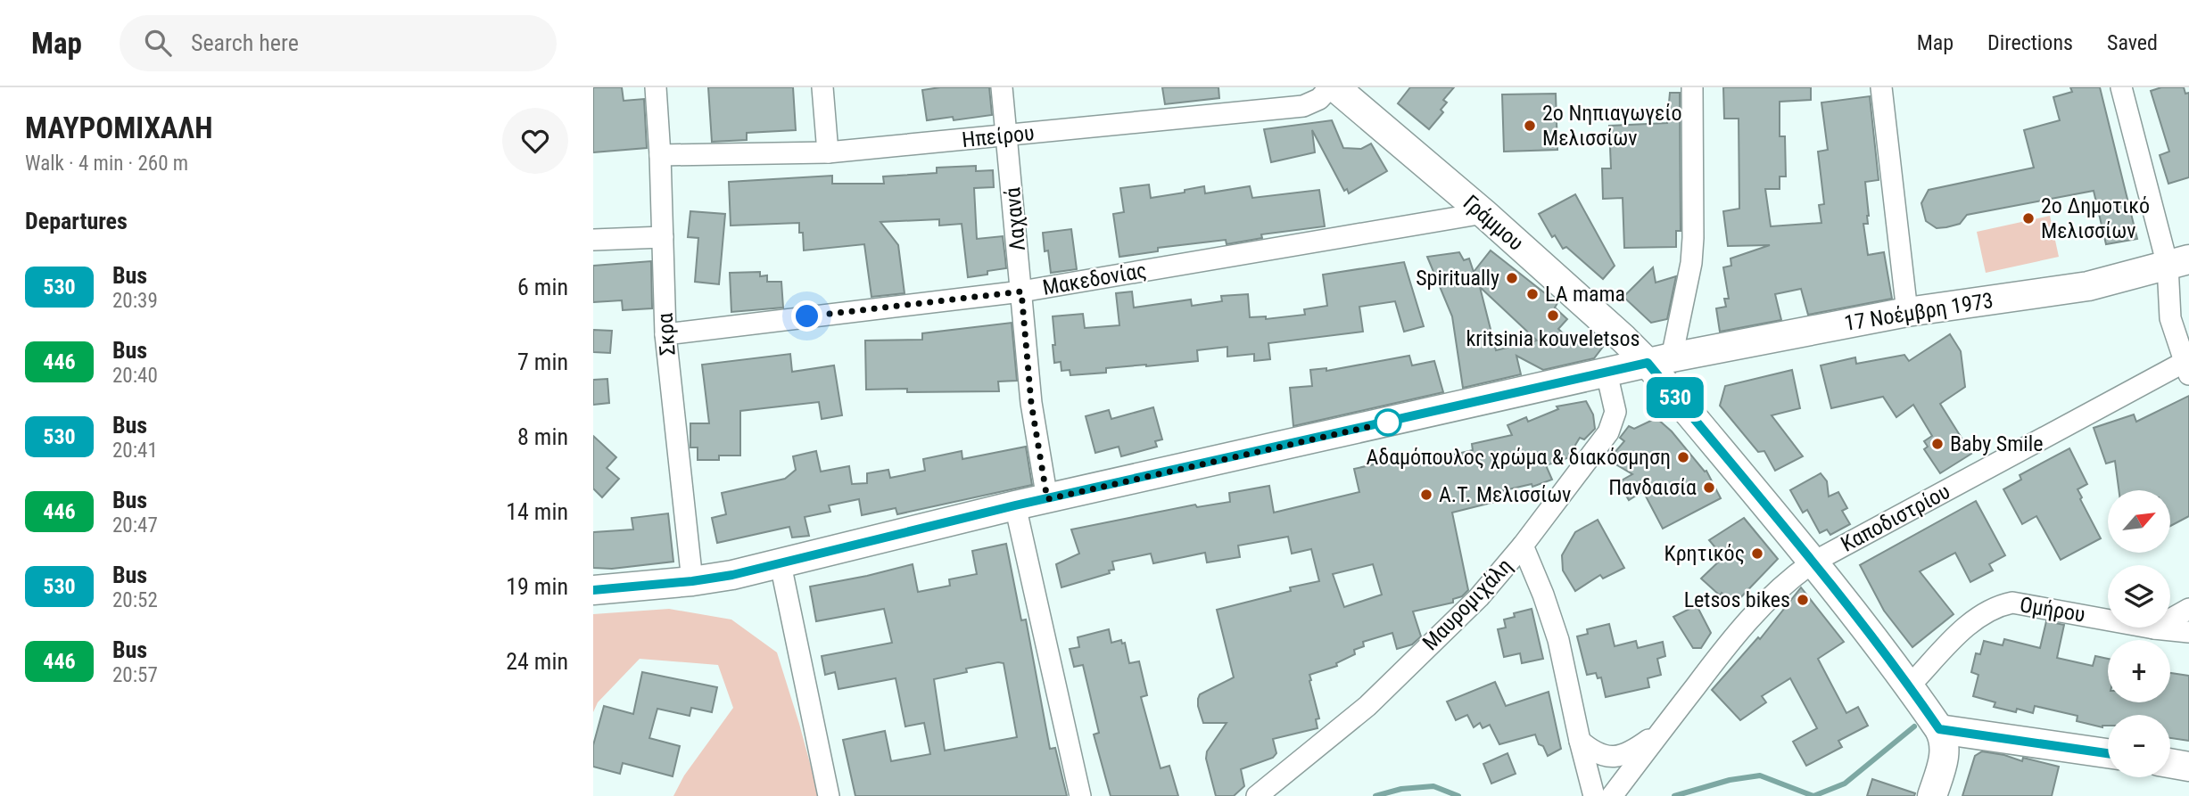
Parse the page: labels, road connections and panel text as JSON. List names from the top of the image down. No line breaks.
{"streets":{"street":["Ηπείρου","Λαχανά","Γράμμου","Μακεδονίας","17 Νοέμβρη 1973","Σκρα","Καποδιστρίου","Μαυρομιχάλη","Ομήρου"]},"crossings":[["Ηπείρου","Λαχανά"],["Ηπείρου","Σκρα"],["Λαχανά","Μακεδονίας"],["Λαχανά","17 Νοέμβρη 1973"],["Γράμμου","Μακεδονίας"],["Γράμμου","17 Νοέμβρη 1973"],["Γράμμου","Καποδιστρίου"],["Γράμμου","Ομήρου"],["Μακεδονίας","Σκρα"],["17 Νοέμβρη 1973","Σκρα"],["17 Νοέμβρη 1973","Μαυρομιχάλη"]],"places":["2ο Νηπιαγωγείο Μελισσίων","2ο Δημοτικό Μελισσίων","Spiritually","LA mama","kritsinia kouveletsos","Baby Smile","Αδαμόπουλος χρώμα & διακόσμηση","Πανδαισία","Α.Τ. Μελισσίων","Κρητικός","Letsos bikes"],"lines":["bus line 530"],"north":"top right","page":{"header":"Map","search":"Search here","nav":["Map","Directions","Saved"],"heading":[["ΜΑΥΡΟΜΙΧΑΛΗ","Walk · 4 min · 260 m"],"Departures"],"on_map":"530","list":[{"mark":"530","name":"Bus","note":"20:39","value":"6 min"},{"mark":"446","name":"Bus","note":"20:40","value":"7 min"},{"mark":"530","name":"Bus","note":"20:41","value":"8 min"},{"mark":"446","name":"Bus","note":"20:47","value":"14 min"},{"mark":"530","name":"Bus","note":"20:52","value":"19 min"},{"mark":"446","name":"Bus","note":"20:57","value":"24 min"}],"map_buttons":["+","−"]}}
